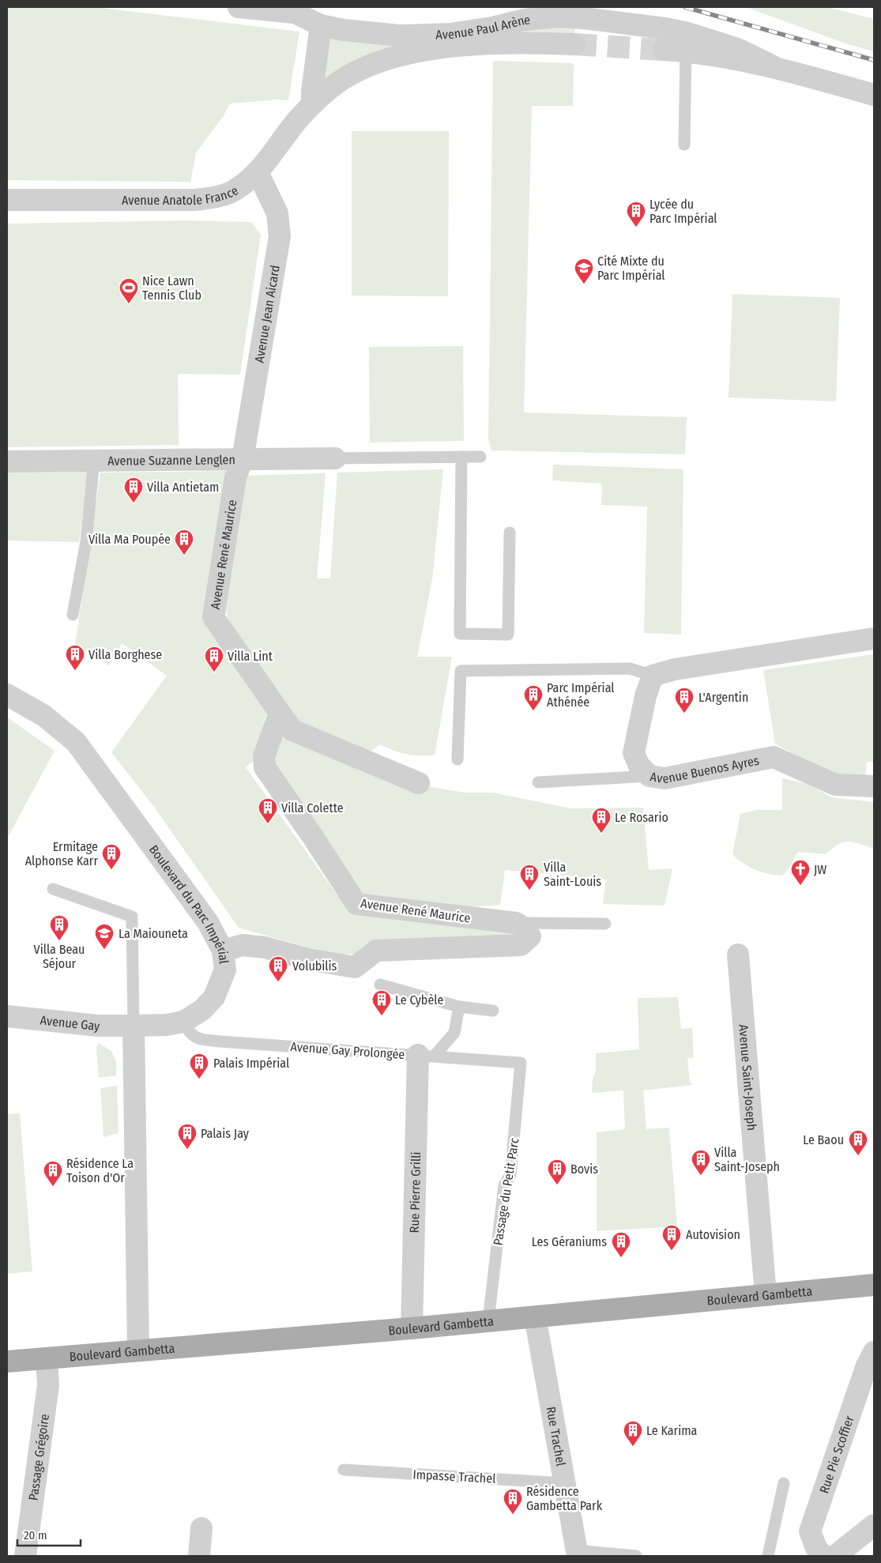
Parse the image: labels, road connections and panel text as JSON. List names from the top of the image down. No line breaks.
{"streets":{"main road":["Boulevard Gambetta"],"street":["Avenue Paul Arène","Avenue Anatole France","Avenue Jean Aicard","Avenue Suzanne Lenglen","Avenue René Maurice","Avenue Buenos Ayres","Boulevard du Parc Impérial","Avenue Gay","Avenue Saint-Joseph","Rue Pierre Grilli","Rue Trachel","Rue Pie Scoffier","Passage Grégoire"],"lane":["Avenue Gay Prolongée","Passage du Petit Parc","Impasse Trachel"]},"crossings":[["Avenue Paul Arène","Avenue Anatole France"],["Avenue Anatole France","Avenue Jean Aicard"],["Avenue Jean Aicard","Avenue Suzanne Lenglen"],["Avenue Jean Aicard","Avenue René Maurice"],["Avenue Suzanne Lenglen","Avenue René Maurice"],["Boulevard du Parc Impérial","Avenue Gay"],["Boulevard du Parc Impérial","Avenue Gay Prolongée"],["Avenue Gay Prolongée","Rue Pierre Grilli"],["Avenue Gay Prolongée","Passage du Petit Parc"],["Avenue Saint-Joseph","Boulevard Gambetta"],["Rue Pierre Grilli","Boulevard Gambetta"],["Passage du Petit Parc","Boulevard Gambetta"],["Boulevard Gambetta","Rue Trachel"],["Boulevard Gambetta","Passage Grégoire"],["Rue Trachel","Impasse Trachel"]],"places":{"building":["Lycée du Parc Impérial","Villa Antietam","Villa Ma Poupée","Villa Borghese","Villa Lint","Parc Impérial Athénée","L'Argentin","Villa Colette","Le Rosario","Ermitage Alphonse Karr","Villa Saint-Louis","Villa Beau Séjour","Volubilis","Le Cybèle","Palais Impérial","Palais Jay","Le Baou","Villa Saint-Joseph","Bovis","Résidence La Toison d'Or","Autovision","Les Géraniums","Le Karima","Résidence Gambetta Park"],"school or university":["Cité Mixte du Parc Impérial","La Maiouneta"],"sports":["Nice Lawn Tennis Club"],"church":["JW"]},"scale_bar":"20 m"}
